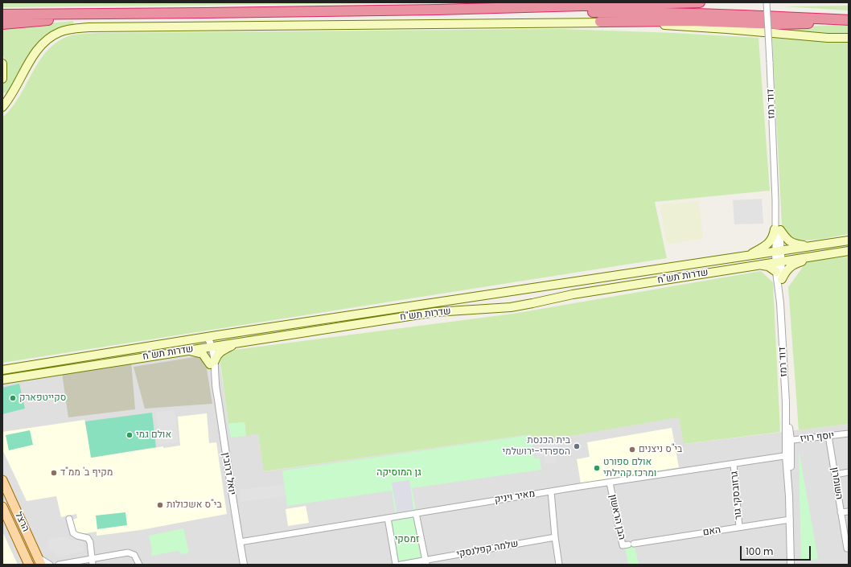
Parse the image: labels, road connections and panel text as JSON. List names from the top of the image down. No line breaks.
{"streets":{"main road":["שדרות תש\"ח","הרצל"],"street":["דוד רמז","יוסף רויז","יואל דרובין","השומרון","גרזובסקי גור","מאיר ויניק","הבן הראשון","האם","שלמה קפלנסקי"]},"crossings":[["דוד רמז","שדרות תש\"ח"],["דוד רמז","יוסף רויז"],["דוד רמז","מאיר ויניק"],["דוד רמז","האם"],["שדרות תש\"ח","יואל דרובין"],["יוסף רויז","השומרון"],["יואל דרובין","מאיר ויניק"],["גרזובסקי גור","מאיר ויניק"],["גרזובסקי גור","האם"],["מאיר ויניק","הבן הראשון"],["הבן הראשון","האם"]],"parks":["גן המוסיקה","זמסקי"],"places":["סקייטפארק","אולם גמי","בית הכנסת הספרדי-ירושלמי","בי\"ס ניצנים","אולם ספורט ומרכז קהילתי","מקיף ב' ממ\"ד","בי\"ס אשכולות"],"scale_bar":"100 m"}
